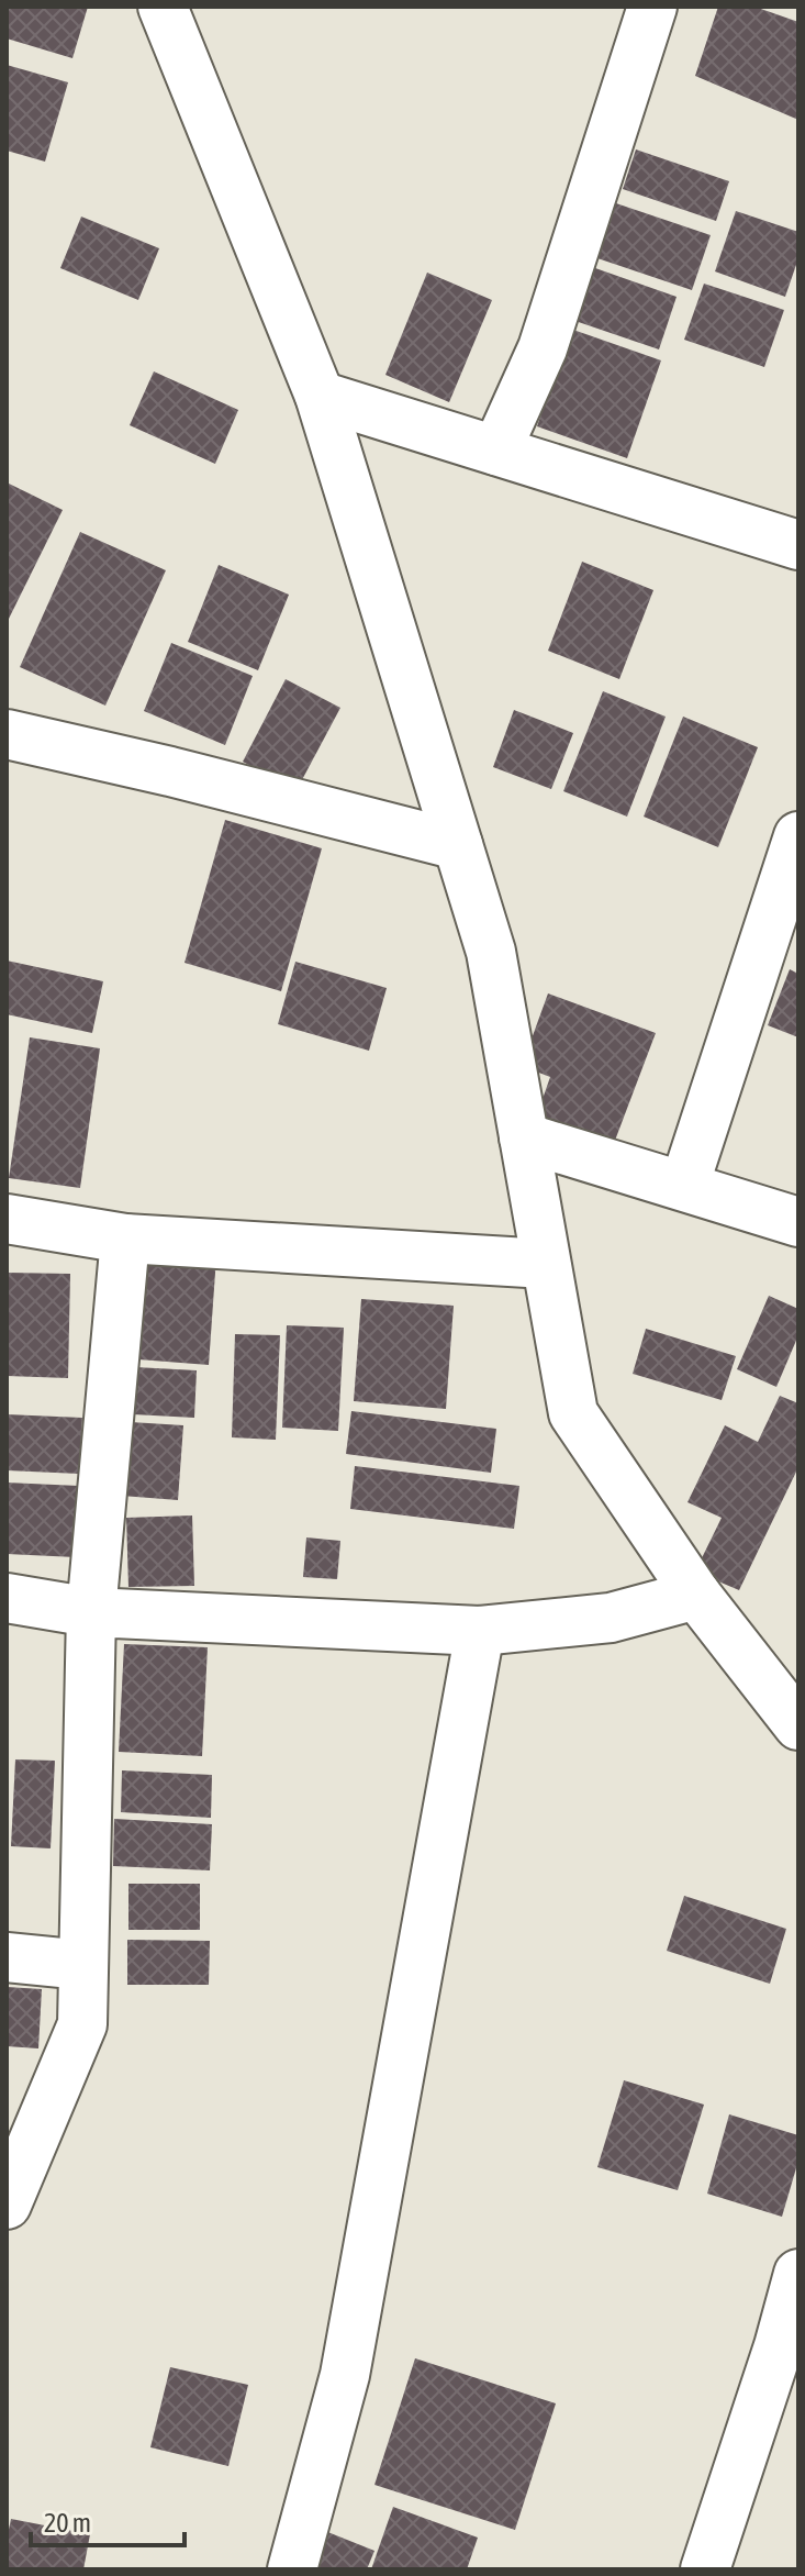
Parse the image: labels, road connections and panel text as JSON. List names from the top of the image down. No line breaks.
{"scale_bar":"20 m"}
